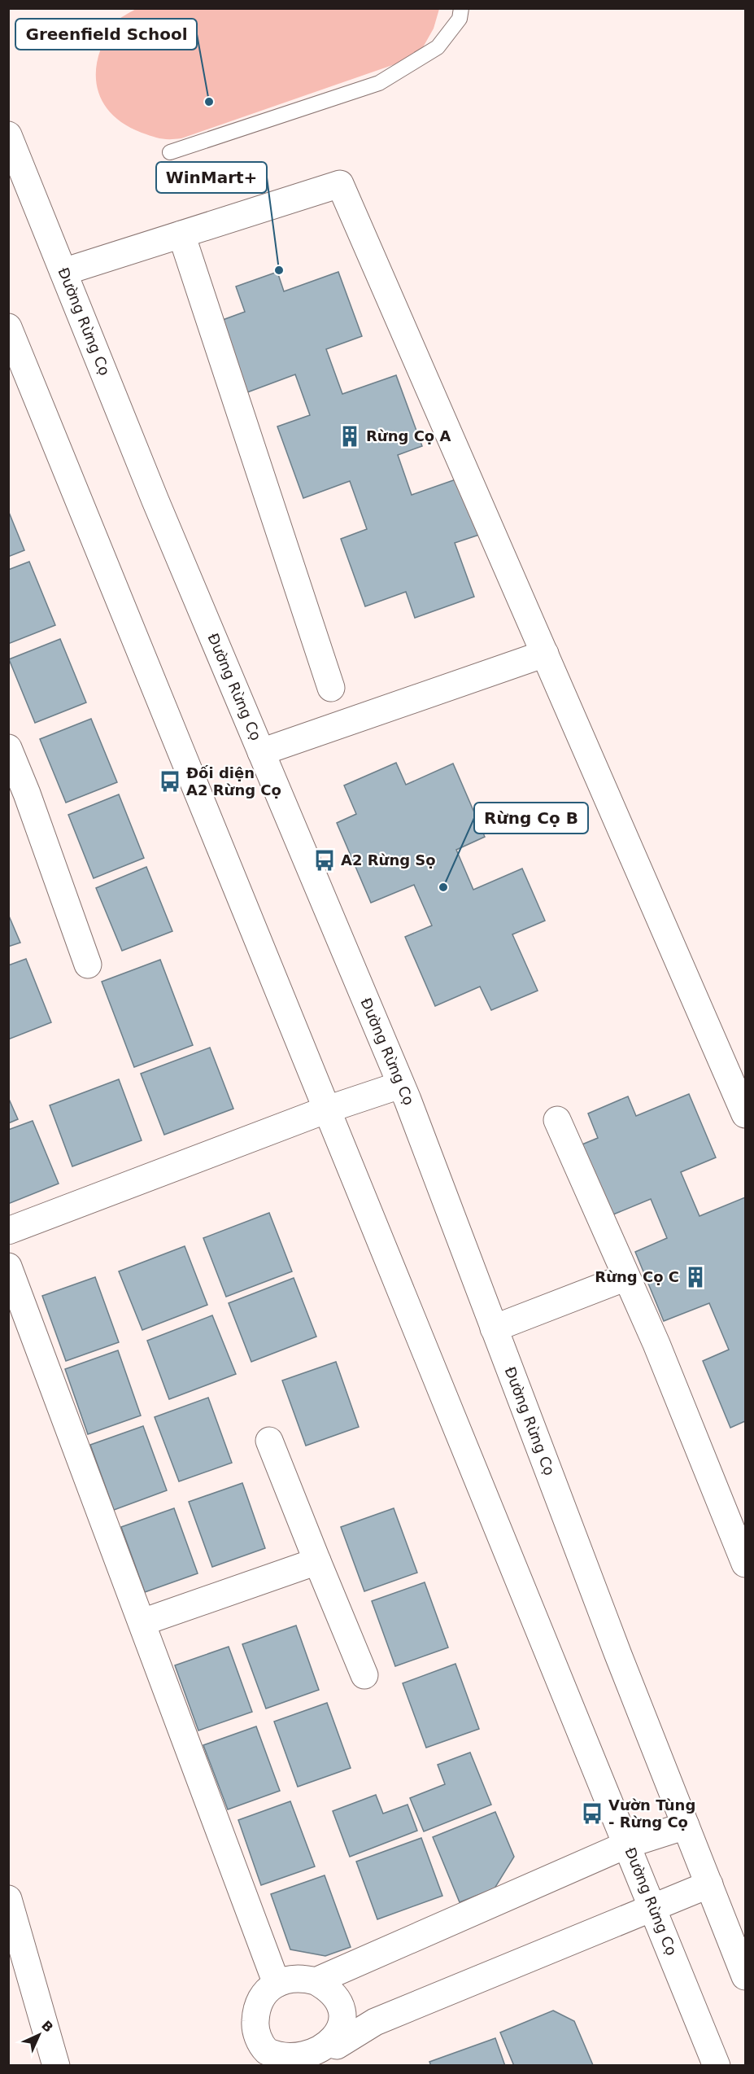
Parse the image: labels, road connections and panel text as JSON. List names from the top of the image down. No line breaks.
{"streets":{"street":["Đường Rừng Cọ"]},"places":{"other":["Greenfield School","WinMart+","Rừng Cọ B"],"building":["Rừng Cọ A","Rừng Cọ C"],"bus stop":["Đối diện A2 Rừng Cọ","A2 Rừng Sọ","Vườn Tùng - Rừng Cọ"]},"north":"top right"}
